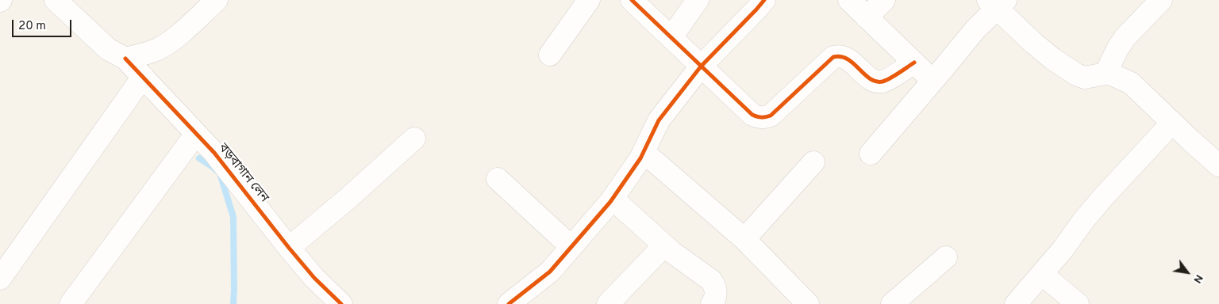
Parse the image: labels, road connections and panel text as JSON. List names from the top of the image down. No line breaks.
{"streets":{"street":["বড়বাগান লেন"]},"scale_bar":"20 m","north":"bottom right"}
